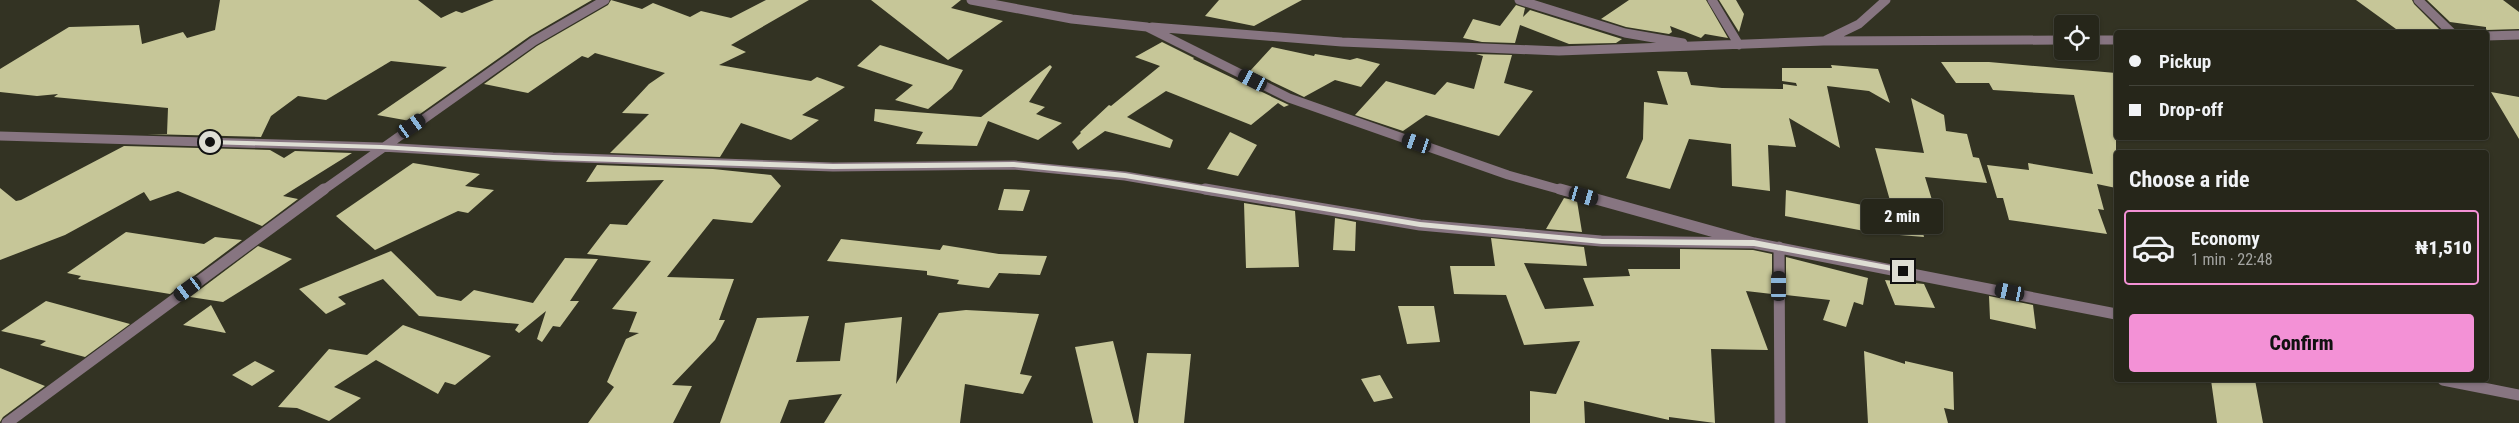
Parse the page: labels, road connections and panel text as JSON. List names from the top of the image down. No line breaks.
{"page":{"banner":["Pickup","Drop-off"],"heading":"Choose a ride","bubble":"2 min","list":[{"name":"Economy","note":"1 min · 22:48","value":"₦1,510"}],"buttons":"Confirm"}}
